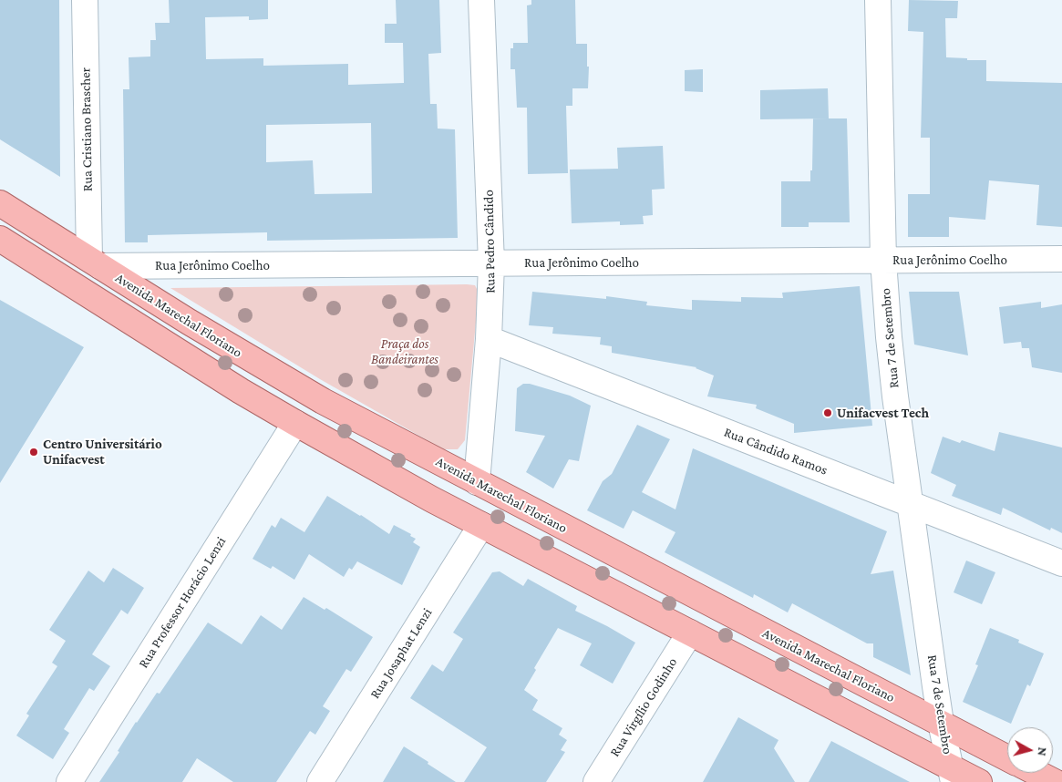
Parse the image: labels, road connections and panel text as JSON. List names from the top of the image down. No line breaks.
{"streets":{"main road":["Avenida Marechal Floriano"],"street":["Rua Cristiano Brascher","Rua Pedro Cândido","Rua Jerônimo Coelho","Rua 7 de Setembro","Rua Cândido Ramos","Rua Professor Horácio Lenzi","Rua Josaphat Lenzi","Rua Virgílio Godinho"]},"crossings":[["Rua Cristiano Brascher","Rua Jerônimo Coelho"],["Rua Cristiano Brascher","Avenida Marechal Floriano"],["Rua Pedro Cândido","Rua Jerônimo Coelho"],["Rua Pedro Cândido","Avenida Marechal Floriano"],["Rua Pedro Cândido","Rua Cândido Ramos"],["Rua Jerônimo Coelho","Avenida Marechal Floriano"],["Rua Jerônimo Coelho","Rua 7 de Setembro"],["Avenida Marechal Floriano","Rua 7 de Setembro"],["Rua 7 de Setembro","Rua Cândido Ramos"]],"parks":["Praça dos Bandeirantes"],"places":["Unifacvest Tech","Centro Universitário Unifacvest"],"north":"right"}
